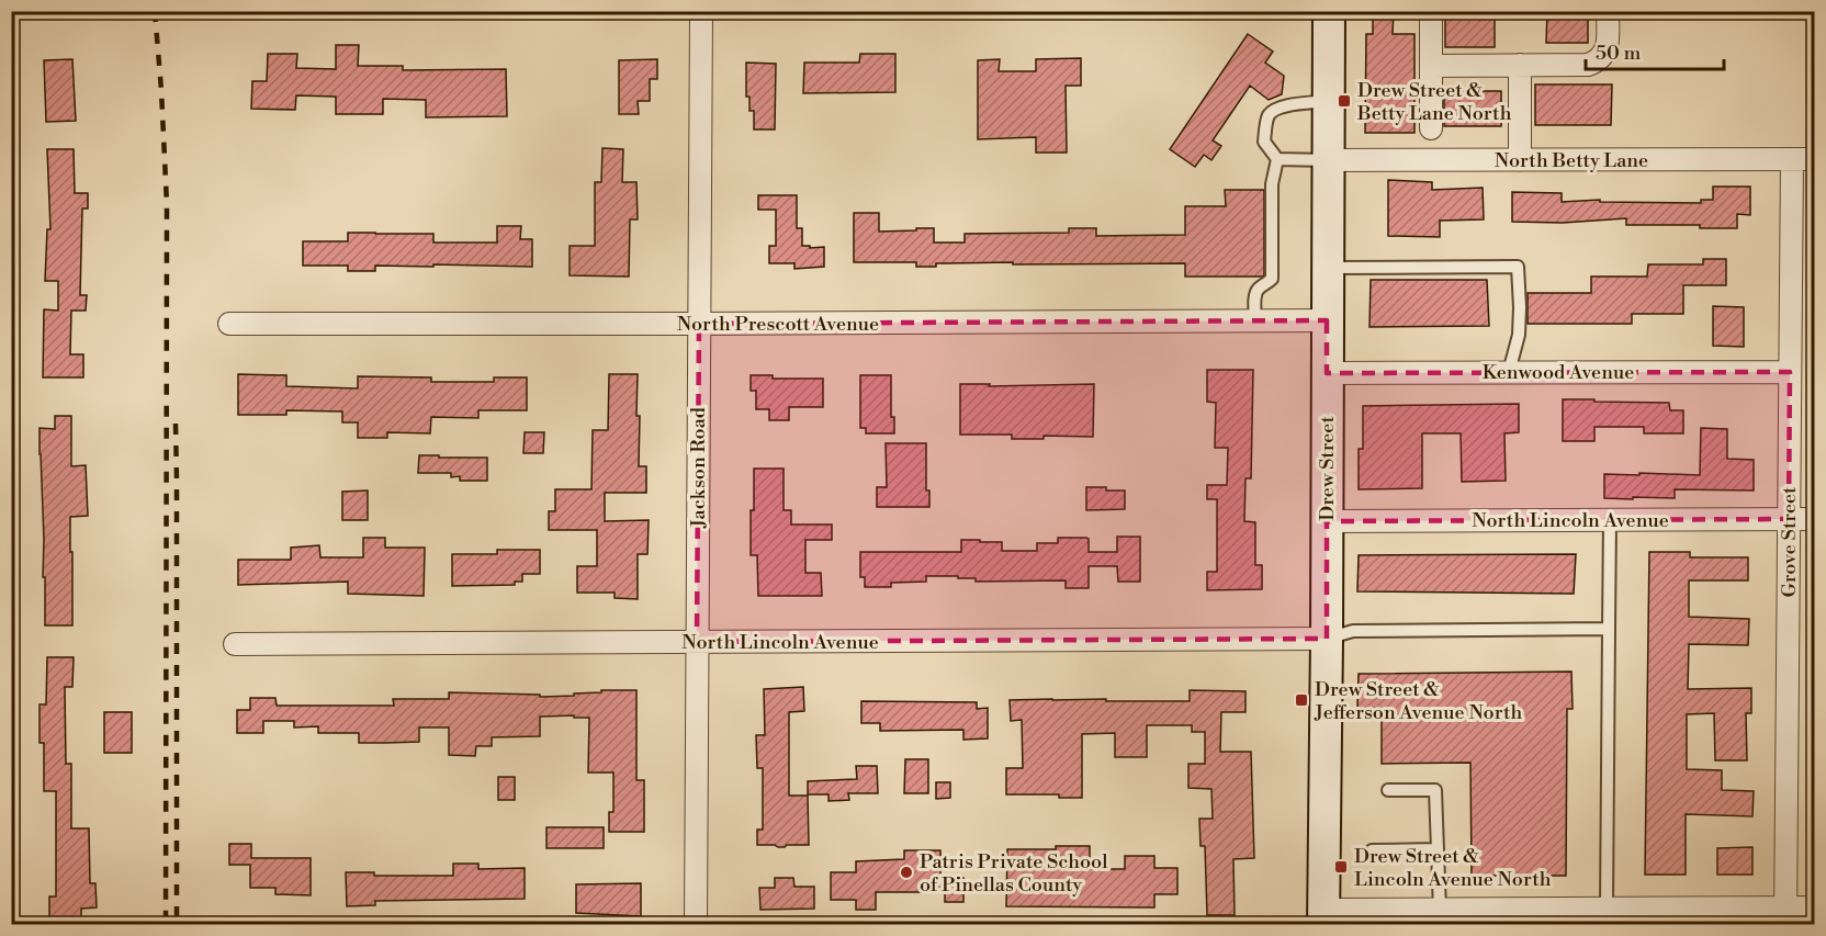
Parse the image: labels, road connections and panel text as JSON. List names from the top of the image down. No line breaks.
{"streets":{"main road":["Drew Street"],"street":["North Betty Lane","North Prescott Avenue","Kenwood Avenue","Jackson Road","North Lincoln Avenue","Grove Street"]},"crossings":[["North Betty Lane","Drew Street"],["North Betty Lane","Grove Street"],["North Prescott Avenue","Jackson Road"],["North Prescott Avenue","Drew Street"],["Kenwood Avenue","Drew Street"],["Kenwood Avenue","Grove Street"],["Jackson Road","North Lincoln Avenue"],["Drew Street","North Lincoln Avenue"],["North Lincoln Avenue","Grove Street"]],"places":{"transit":["Drew Street & Betty Lane North","Drew Street & Jefferson Avenue North","Drew Street & Lincoln Avenue North"],"other":["Patris Private School of Pinellas County"]},"scale_bar":"50 m"}
